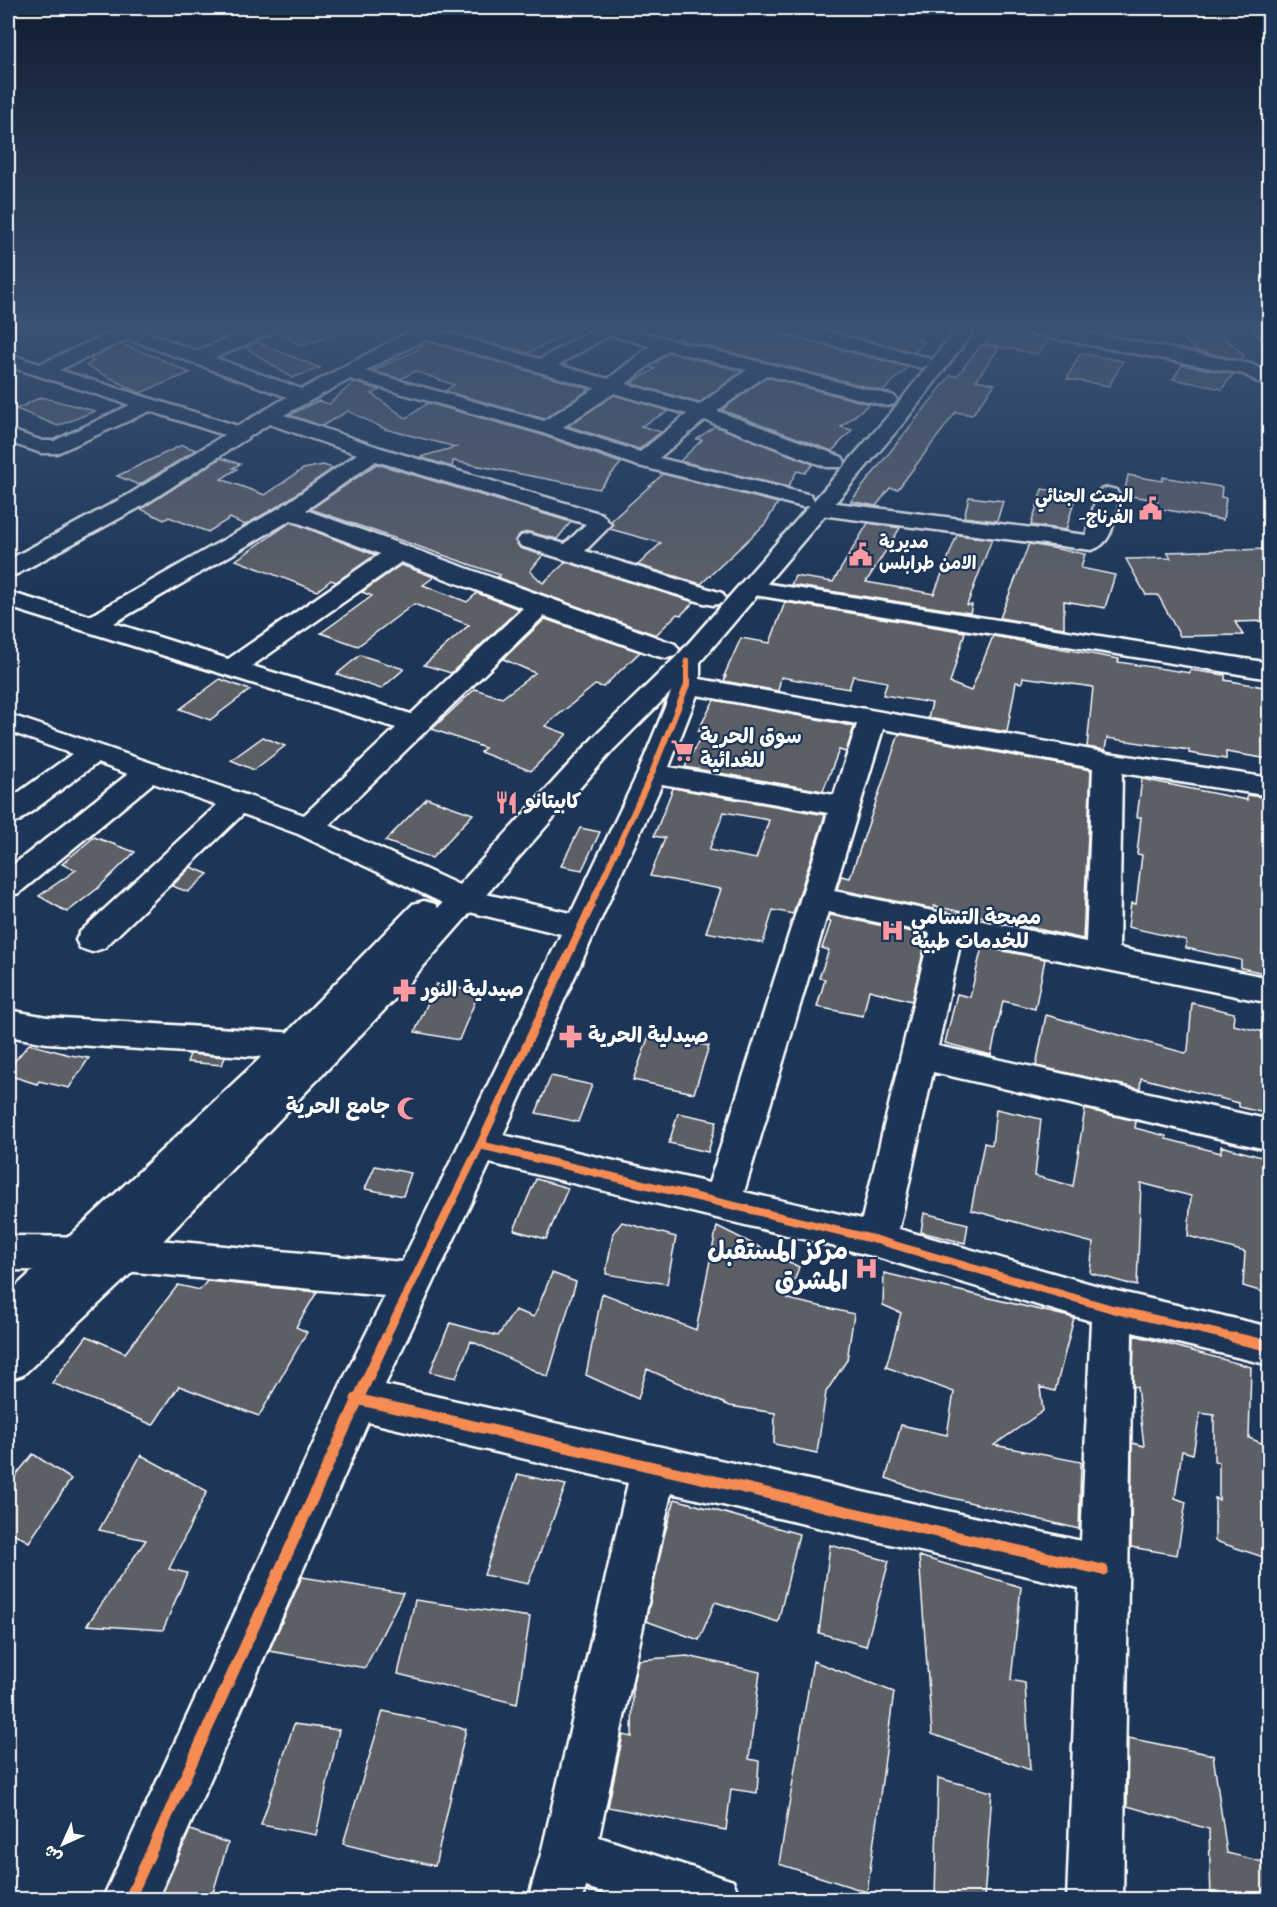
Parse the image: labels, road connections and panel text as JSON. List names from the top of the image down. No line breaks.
{"places":{"public building":["البحث الجنائي -الفرناج","مديرية الامن طرابلس"],"supermarket":["سوق الحرية للغدائية"],"restaurant":["كابيتانو"],"hospital":["مصحة التسامي للخدمات طبية","مركز المستقبل المشرق"],"pharmacy":["صيدلية النور","صيدلية الحرية"],"mosque":["جامع الحرية"]},"north":"bottom left"}
